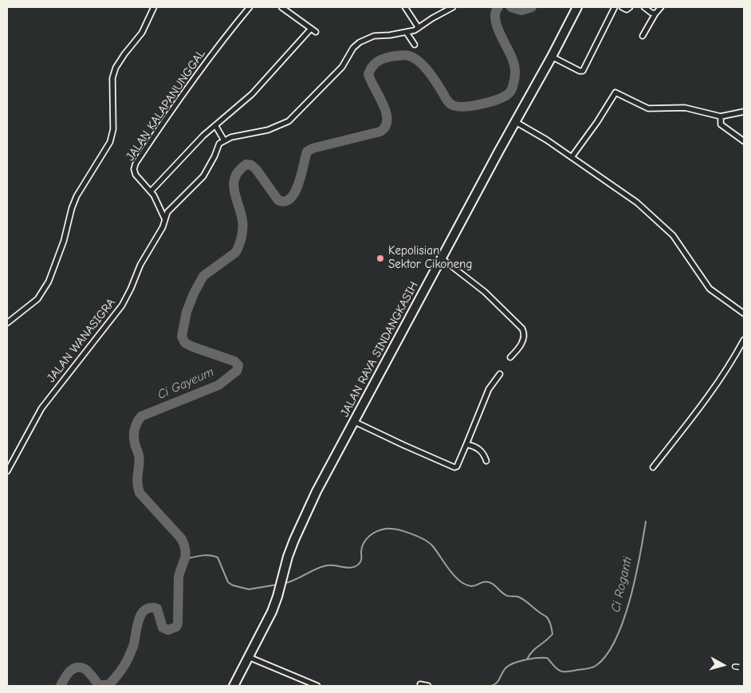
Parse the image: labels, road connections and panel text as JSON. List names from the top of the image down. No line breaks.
{"streets":{"highway":["JALAN RAYA SINDANGKASIH"],"street":["JALAN KALAPANUNGGAL","JALAN WANASIGRA"]},"crossings":[["JALAN KALAPANUNGGAL","JALAN WANASIGRA"]],"water":["Ci Gayeum","Ci Roganti"],"places":["Kepolisian Sektor Cikoneng"],"north":"right"}
